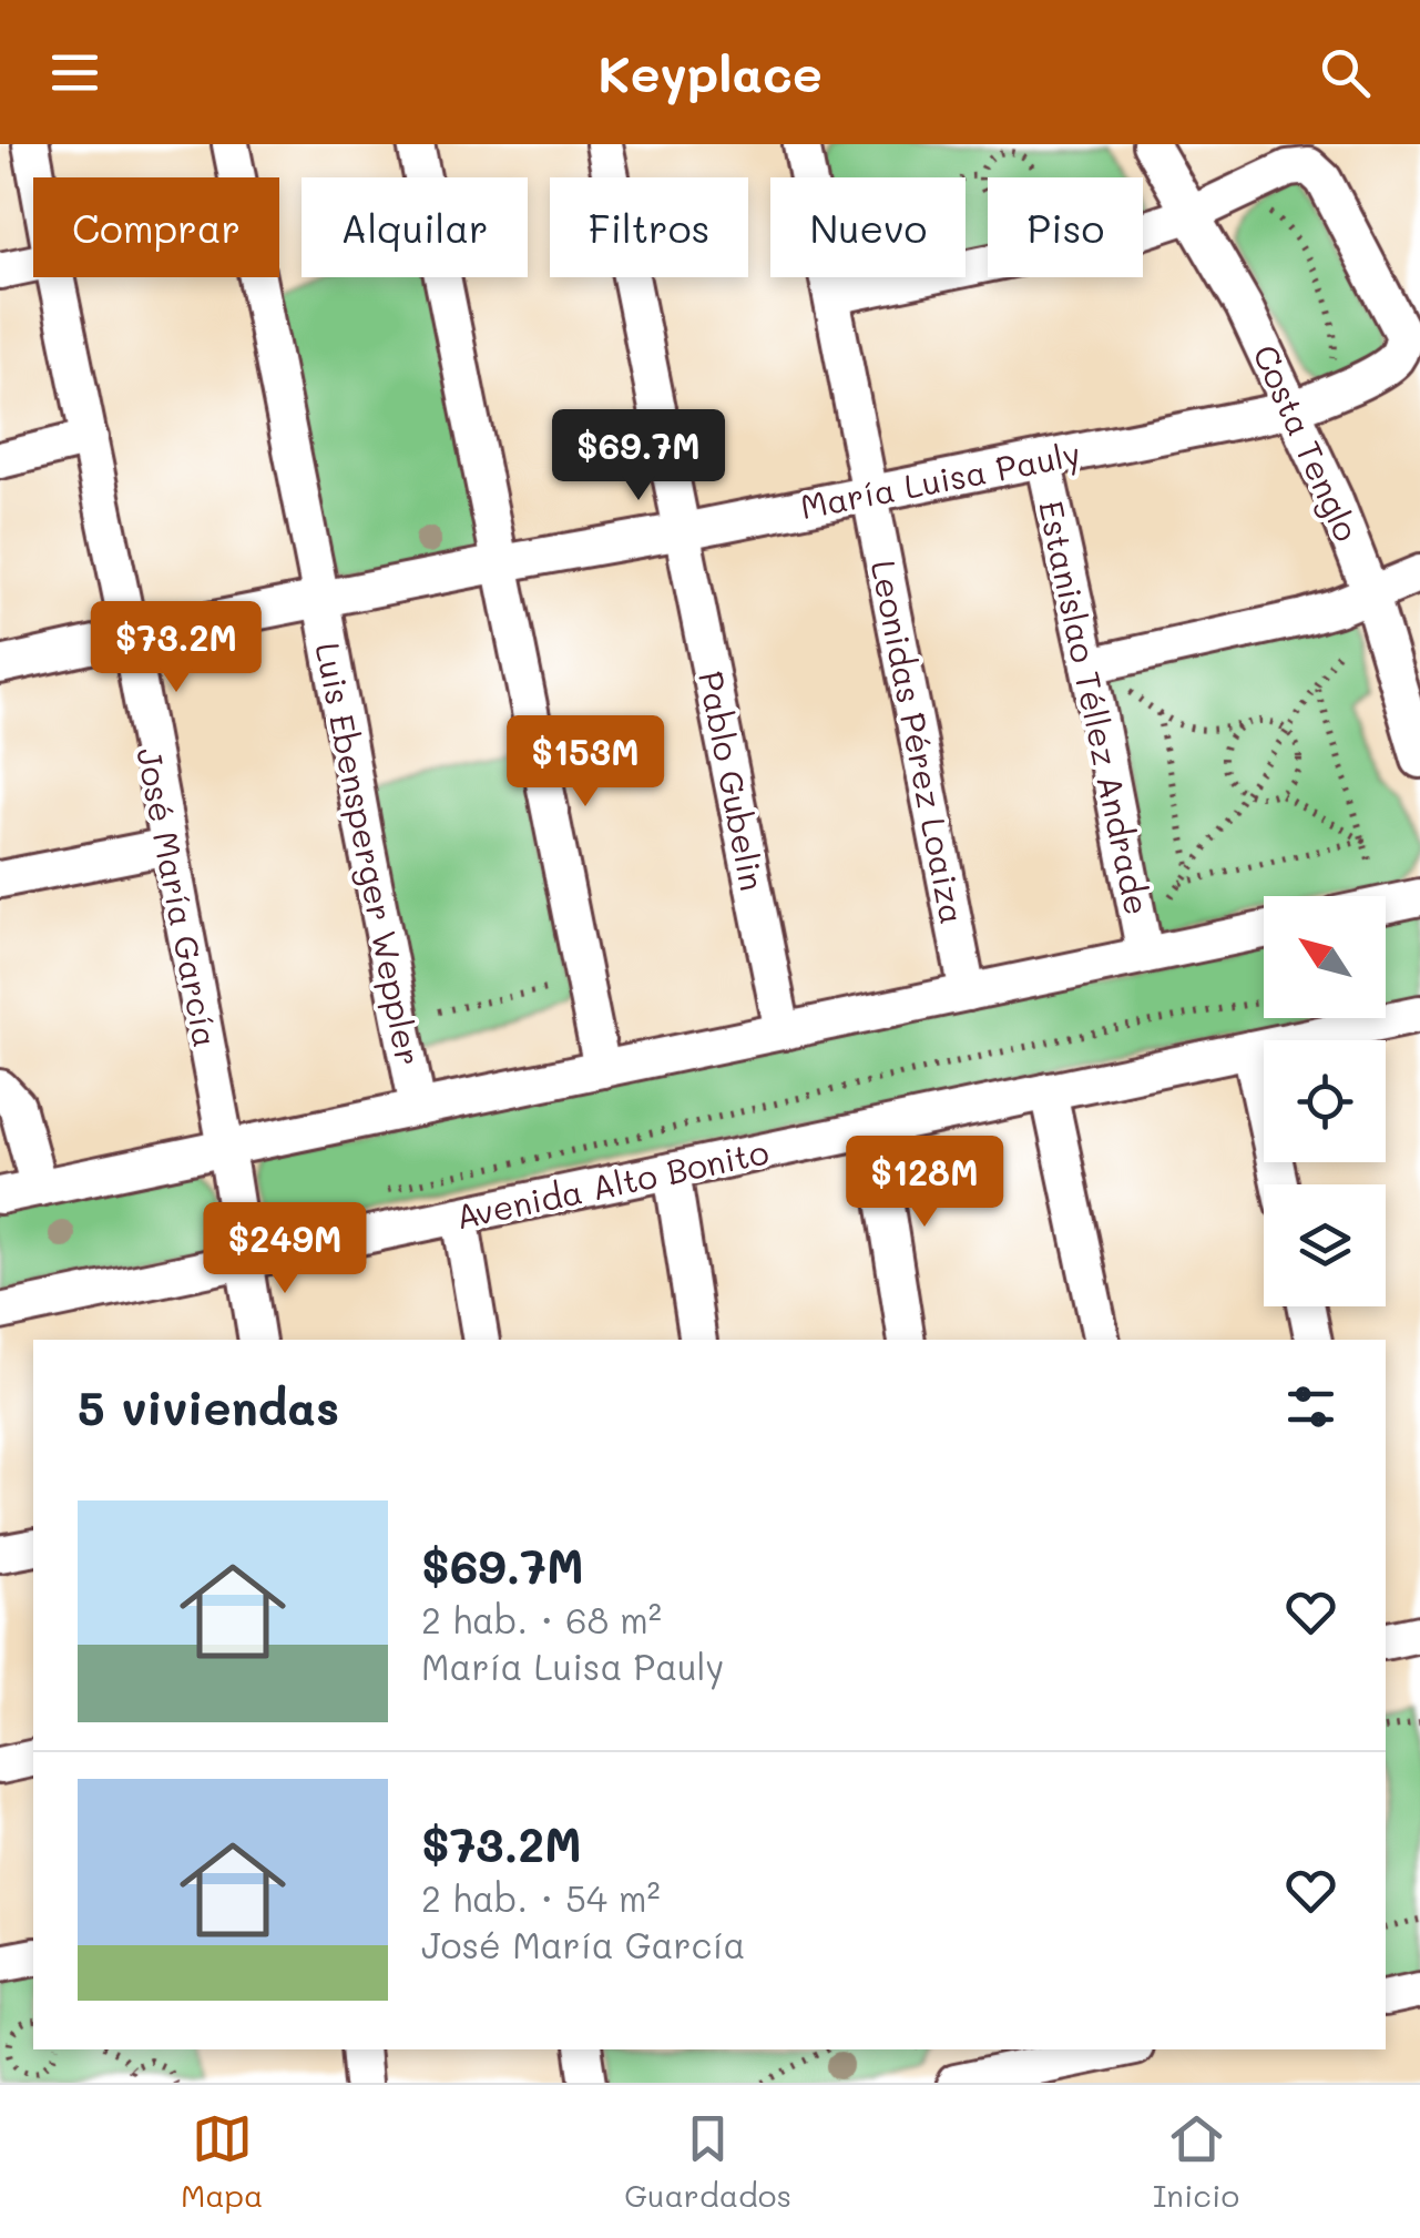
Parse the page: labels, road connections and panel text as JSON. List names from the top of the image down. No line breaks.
{"streets":{"street":["Costa Tenglo","María Luisa Pauly","Estanislao Téllez Andrade","Leonidas Pérez Loaiza","Pablo Gubelin","Luis Ebensperger Weppler","José María García","Avenida Alto Bonito"]},"crossings":[["Costa Tenglo","María Luisa Pauly"],["María Luisa Pauly","Estanislao Téllez Andrade"],["María Luisa Pauly","Leonidas Pérez Loaiza"],["María Luisa Pauly","Pablo Gubelin"],["María Luisa Pauly","Luis Ebensperger Weppler"],["María Luisa Pauly","José María García"],["José María García","Avenida Alto Bonito"]],"north":"top left","page":{"header":"Keyplace","chip":["Comprar","Alquilar","Filtros","Nuevo","Piso"],"price":["$69.7M","$73.2M","$153M","$128M","$249M"],"heading":"5 viviendas","list":[{"name":"$69.7M","note":"2 hab. · 68 m² · María Luisa Pauly"},{"name":"$73.2M","note":"2 hab. · 54 m² · José María García"}],"tabs":["Mapa","Guardados","Inicio"]}}
